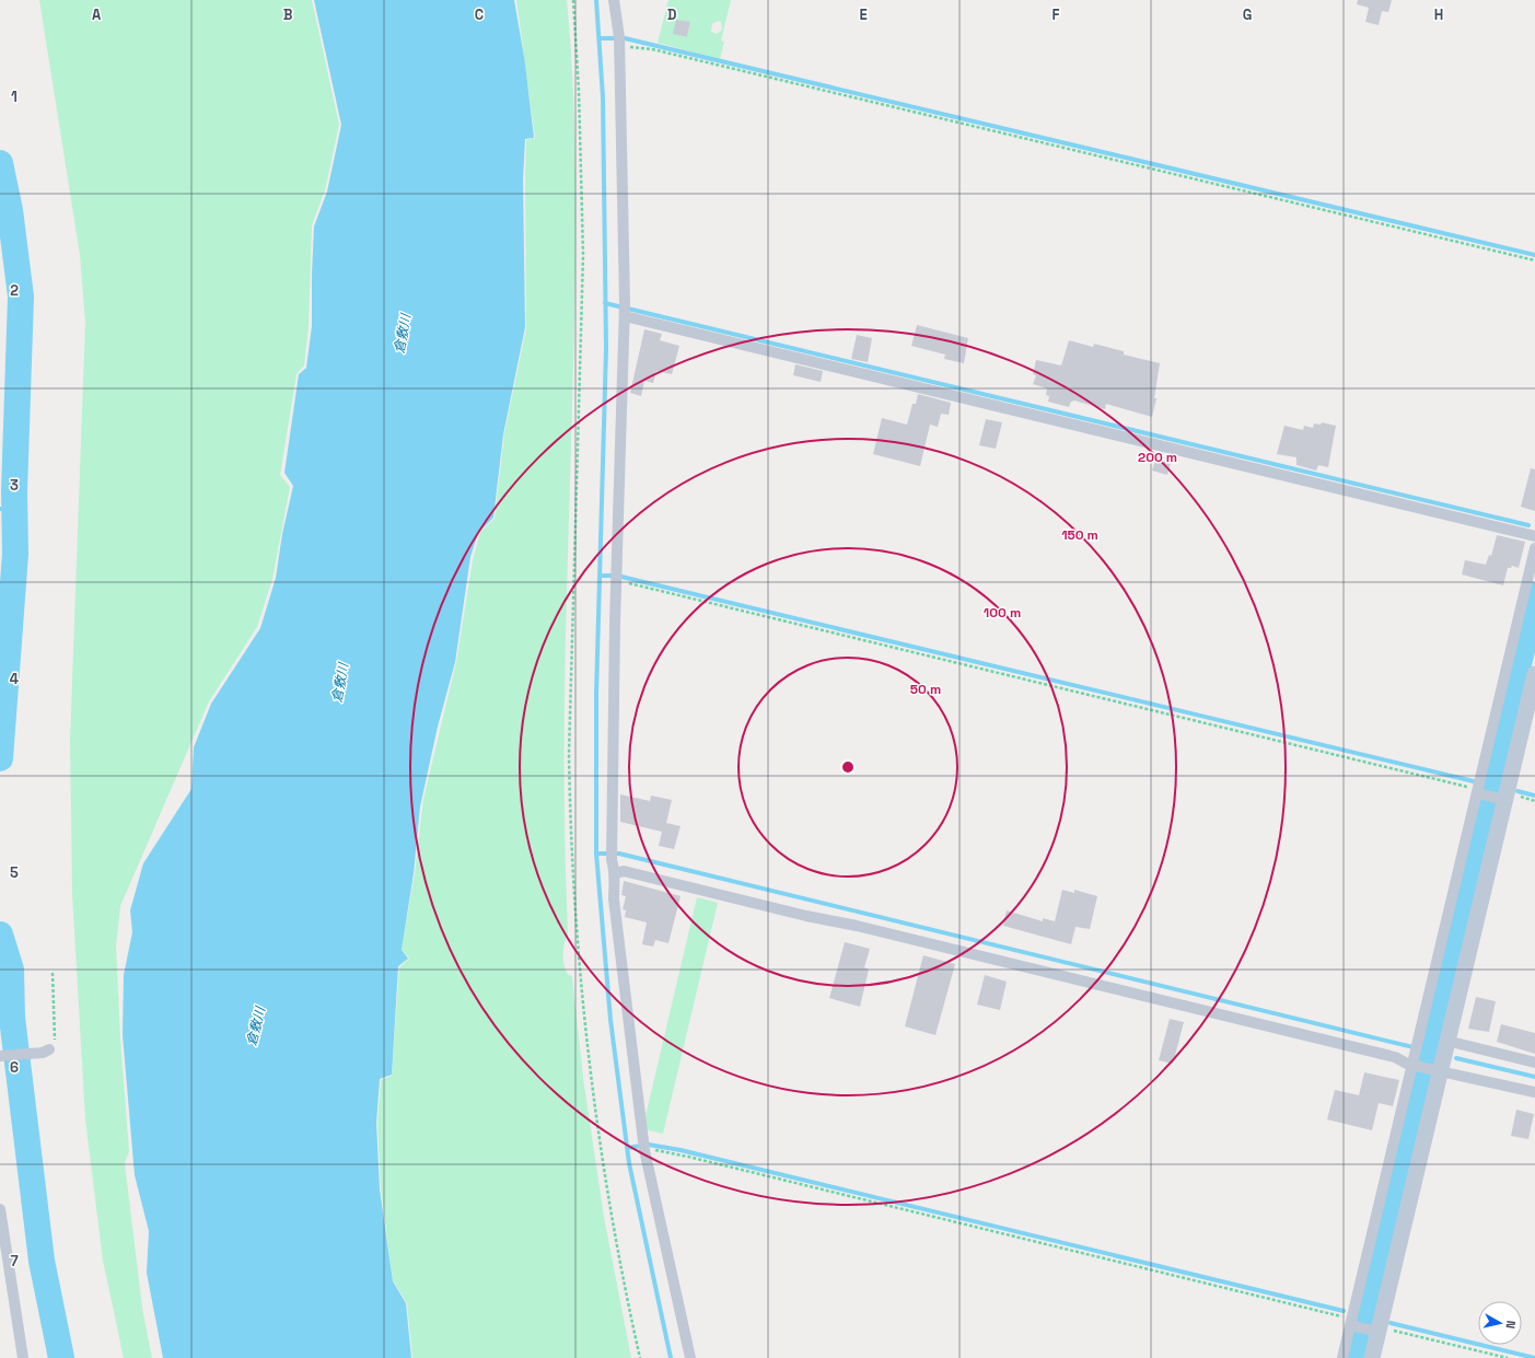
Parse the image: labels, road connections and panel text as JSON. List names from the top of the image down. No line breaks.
{"water":["倉敷川"],"north":"right","grid":{"columns":["A","B","C","D","E","F","G","H"],"rows":["1","2","3","4","5","6","7"]},"rings":["200 m","150 m","100 m","50 m"]}
